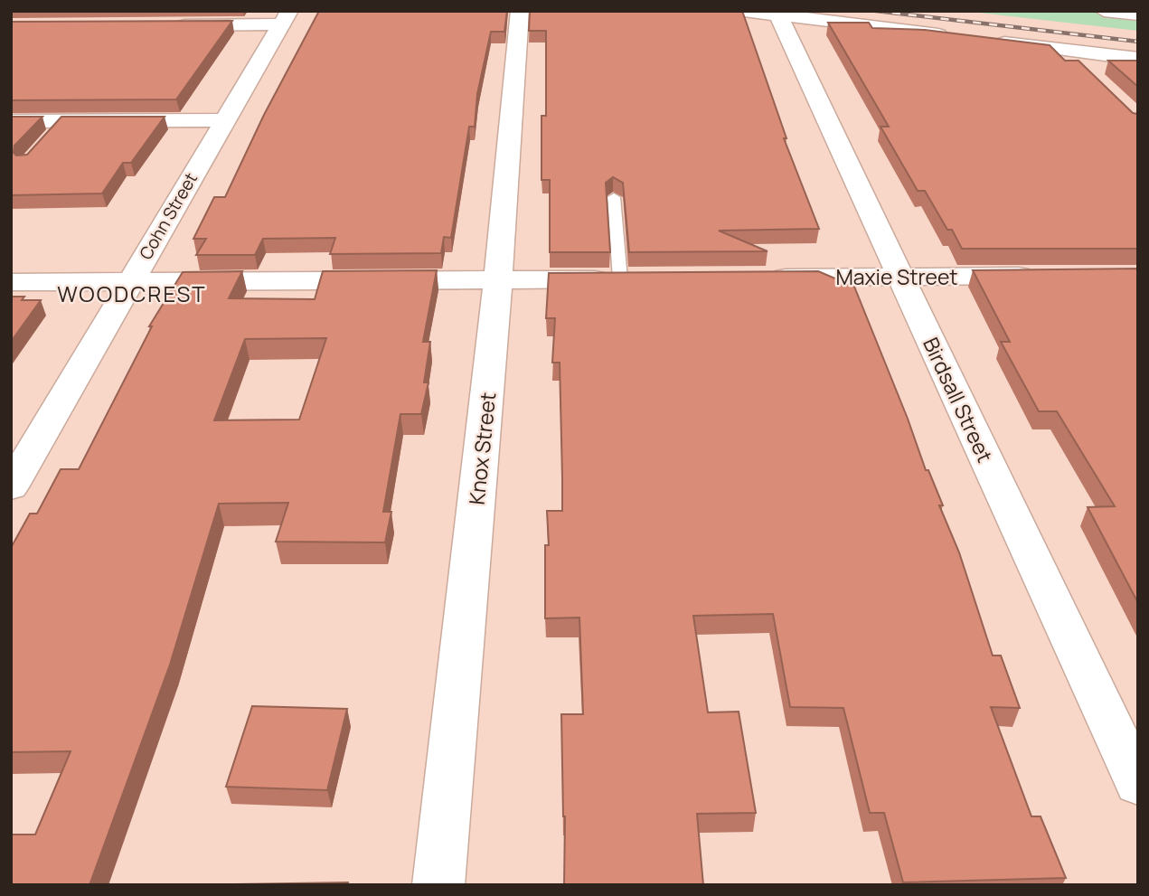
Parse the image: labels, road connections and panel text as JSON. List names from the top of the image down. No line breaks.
{"streets":{"street":["Cohn Street","Maxie Street","Birdsall Street","Knox Street"]},"crossings":[["Maxie Street","Birdsall Street"]],"districts":["WOODCREST"]}
